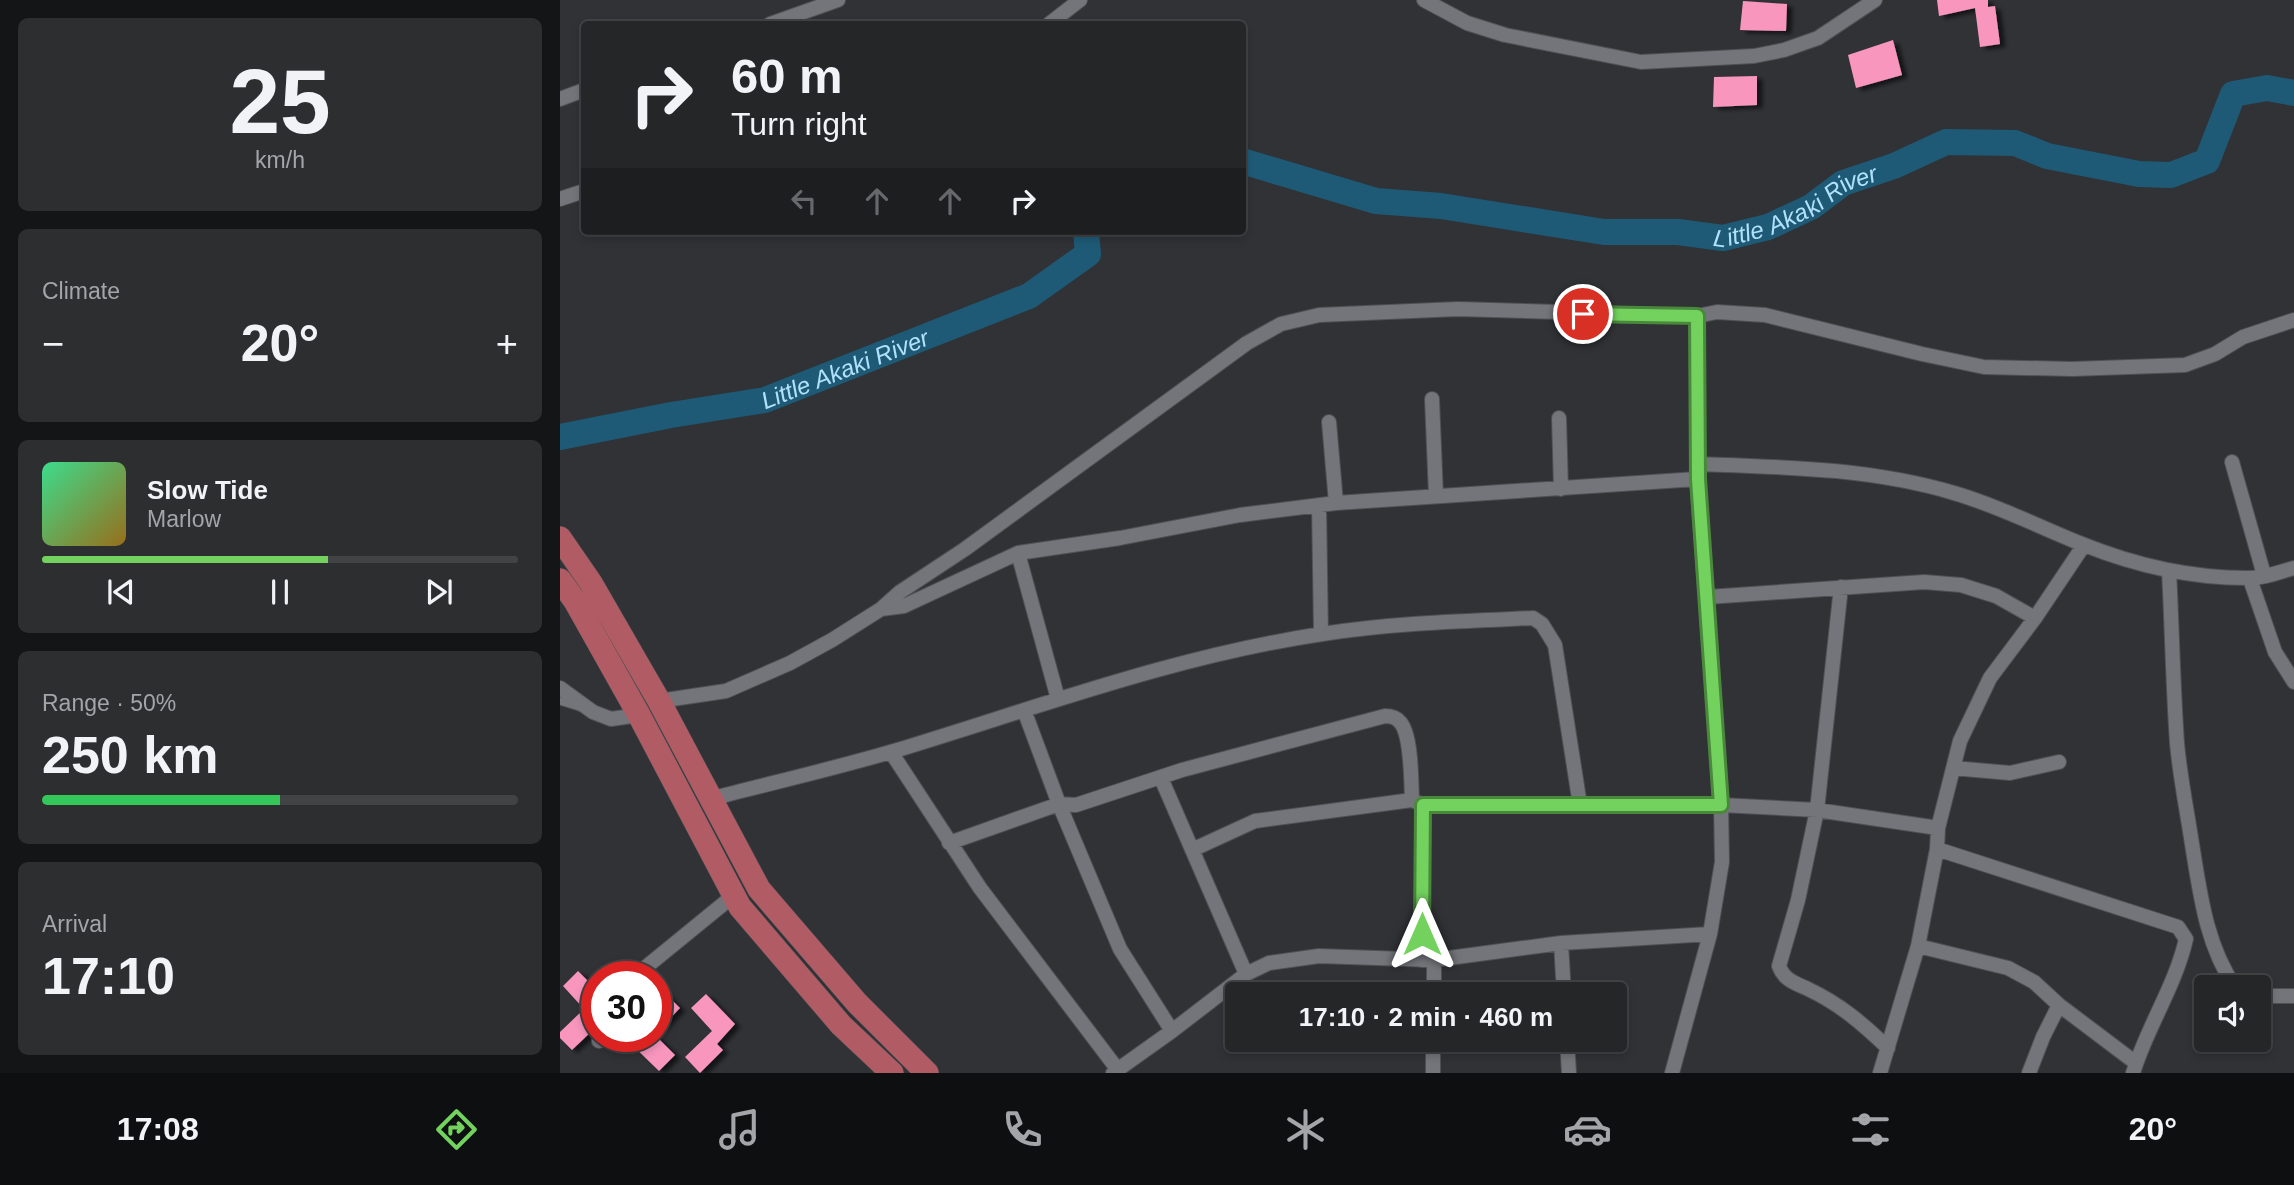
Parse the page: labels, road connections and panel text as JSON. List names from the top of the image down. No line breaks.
{"water":["Little Akaki River"],"page":{"tile":[["25","km/h"],"Climate",["Range · 50%","250 km"],["Arrival","17:10"]],"turn":["60 m","Turn right"],"heat":["−","20°","+"],"song":["Slow Tide","Marlow"],"limit":"30","trip":"17:10 · 2 min · 460 m","tabs":["17:08","20°"]}}
